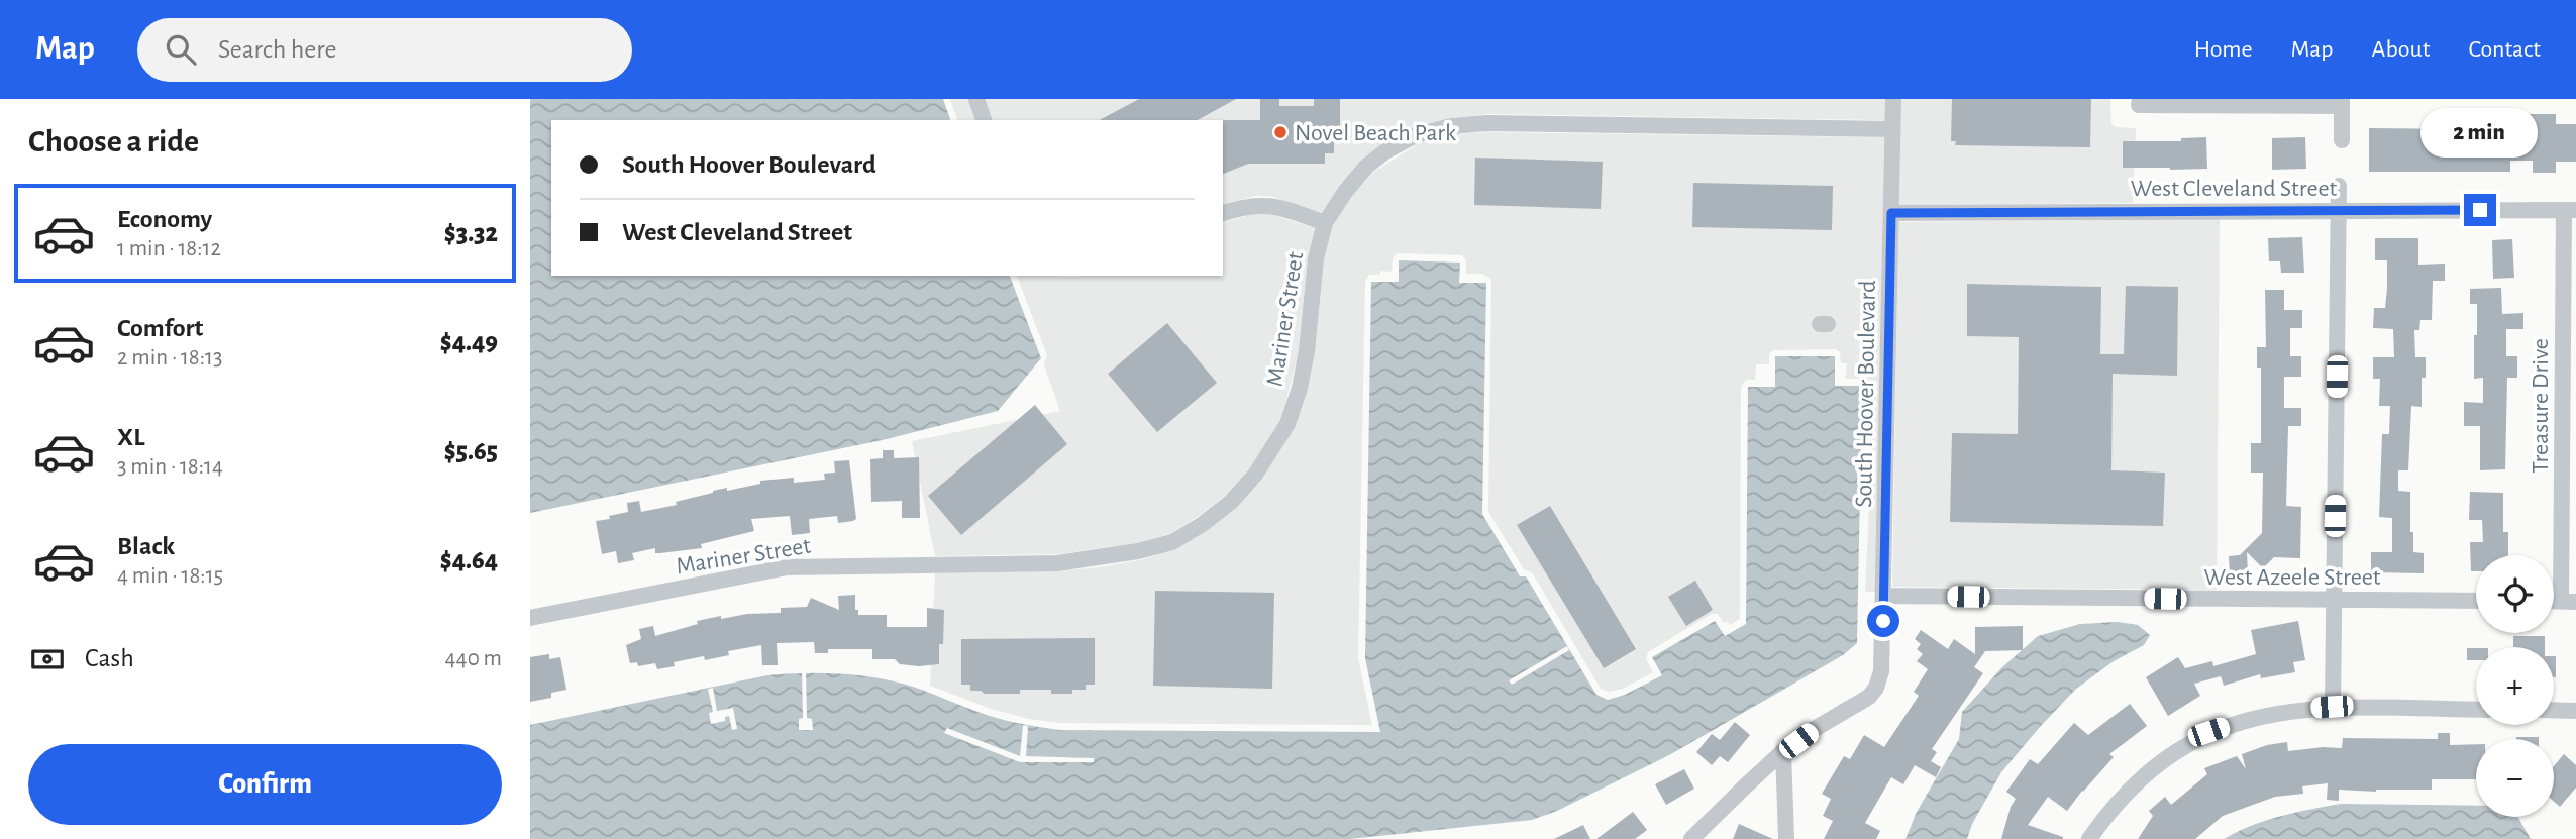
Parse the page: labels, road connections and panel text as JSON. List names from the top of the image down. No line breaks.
{"streets":{"street":["West Cleveland Street","Mariner Street","South Hoover Boulevard","Treasure Drive","West Azeele Street"]},"crossings":[["West Cleveland Street","South Hoover Boulevard"],["West Cleveland Street","Treasure Drive"],["Mariner Street","South Hoover Boulevard"],["South Hoover Boulevard","West Azeele Street"]],"places":["Novel Beach Park"],"page":{"header":"Map","search":"Search here","nav":["Home","Map","About","Contact"],"heading":"Choose a ride","bubble":"2 min","banner":["South Hoover Boulevard","West Cleveland Street"],"list":[{"name":"Economy","note":"1 min · 18:12","value":"$3.32"},{"name":"Comfort","note":"2 min · 18:13","value":"$4.49"},{"name":"XL","note":"3 min · 18:14","value":"$5.65"},{"name":"Black","note":"4 min · 18:15","value":"$4.64"}],"map_buttons":["+","−"],"pay":["Cash","440 m"],"buttons":"Confirm"}}
